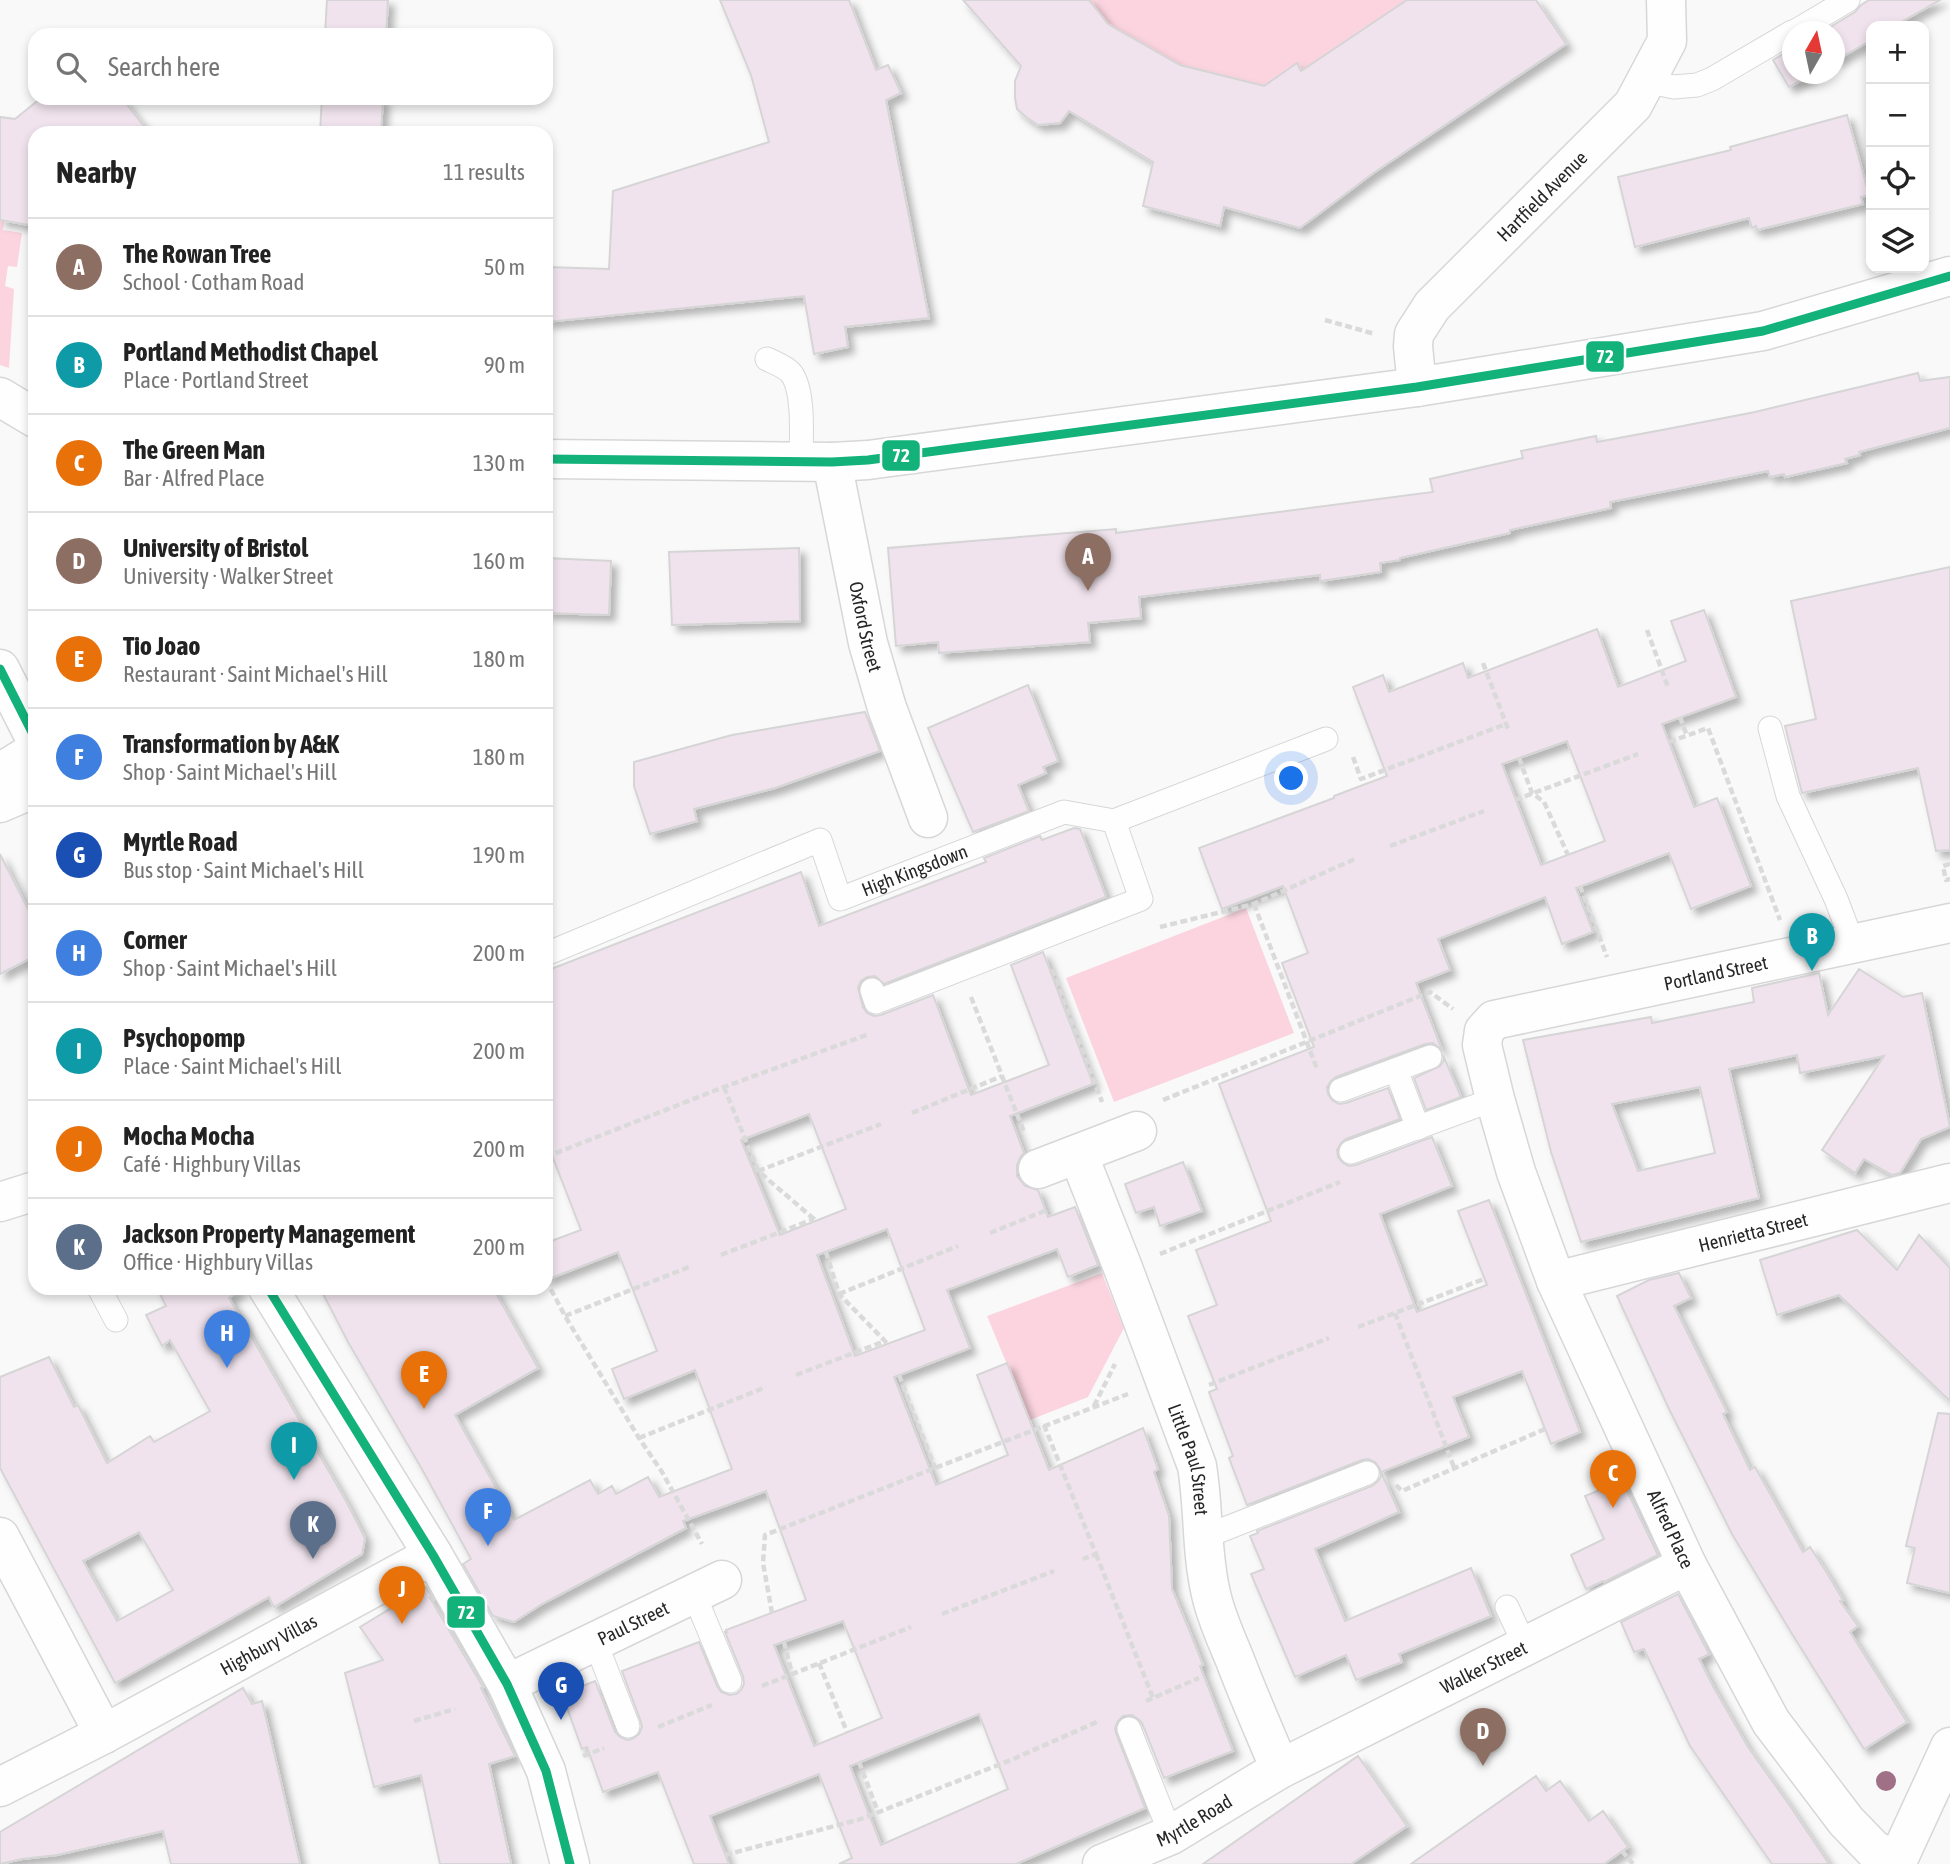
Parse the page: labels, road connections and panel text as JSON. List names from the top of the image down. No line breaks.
{"streets":{"street":["Hartfield Avenue","Oxford Street","Portland Street","Henrietta Street","Little Paul Street","Alfred Place","Paul Street","Highbury Villas","Walker Street","Myrtle Road"],"lane":["High Kingsdown"]},"crossings":[["Portland Street","Alfred Place"],["Henrietta Street","Alfred Place"],["Little Paul Street","Walker Street"],["Little Paul Street","Myrtle Road"],["Alfred Place","Walker Street"],["Walker Street","Myrtle Road"]],"lines":["transit line 72"],"north":"top","page":{"map_buttons":["+","−"],"search":"Search here","heading":["Nearby","11 results"],"list":[{"mark":"A","name":"The Rowan Tree","note":"School · Cotham Road","value":"50 m"},{"mark":"B","name":"Portland Methodist Chapel","note":"Place · Portland Street","value":"90 m"},{"mark":"C","name":"The Green Man","note":"Bar · Alfred Place","value":"130 m"},{"mark":"D","name":"University of Bristol","note":"University · Walker Street","value":"160 m"},{"mark":"E","name":"Tio Joao","note":"Restaurant · Saint Michael's Hill","value":"180 m"},{"mark":"F","name":"Transformation by A&K","note":"Shop · Saint Michael's Hill","value":"180 m"},{"mark":"G","name":"Myrtle Road","note":"Bus stop · Saint Michael's Hill","value":"190 m"},{"mark":"H","name":"Corner","note":"Shop · Saint Michael's Hill","value":"200 m"},{"mark":"I","name":"Psychopomp","note":"Place · Saint Michael's Hill","value":"200 m"},{"mark":"J","name":"Mocha Mocha","note":"Café · Highbury Villas","value":"200 m"},{"mark":"K","name":"Jackson Property Management","note":"Office · Highbury Villas","value":"200 m"}],"pins":["A","B","H","E","I","C","F","K","J","G","D"]}}
